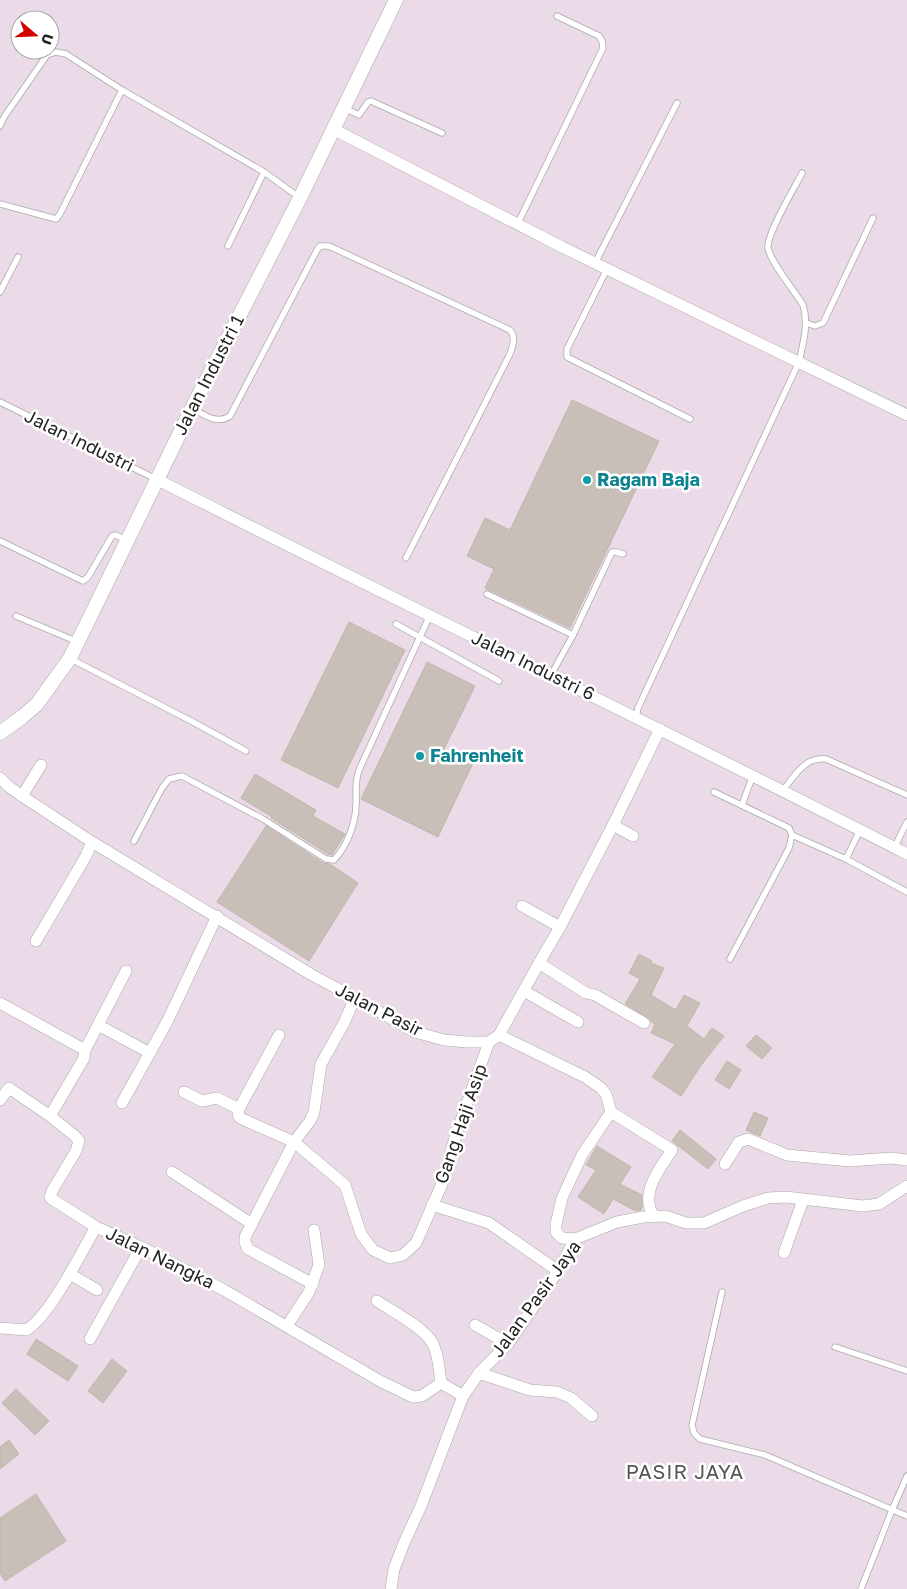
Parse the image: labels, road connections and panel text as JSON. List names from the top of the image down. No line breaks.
{"streets":{"street":["Jalan Industri 1","Jalan Industri 6","Jalan Pasir","Gang Haji Asip","Jalan Nangka","Jalan Pasir Jaya"],"lane":["Jalan Industri"]},"crossings":[["Jalan Industri 1","Jalan Industri"],["Jalan Industri 1","Jalan Industri 6"],["Jalan Industri","Jalan Industri 6"],["Jalan Pasir","Gang Haji Asip"]],"districts":["PASIR JAYA"],"places":["Ragam Baja","Fahrenheit"],"north":"right"}
